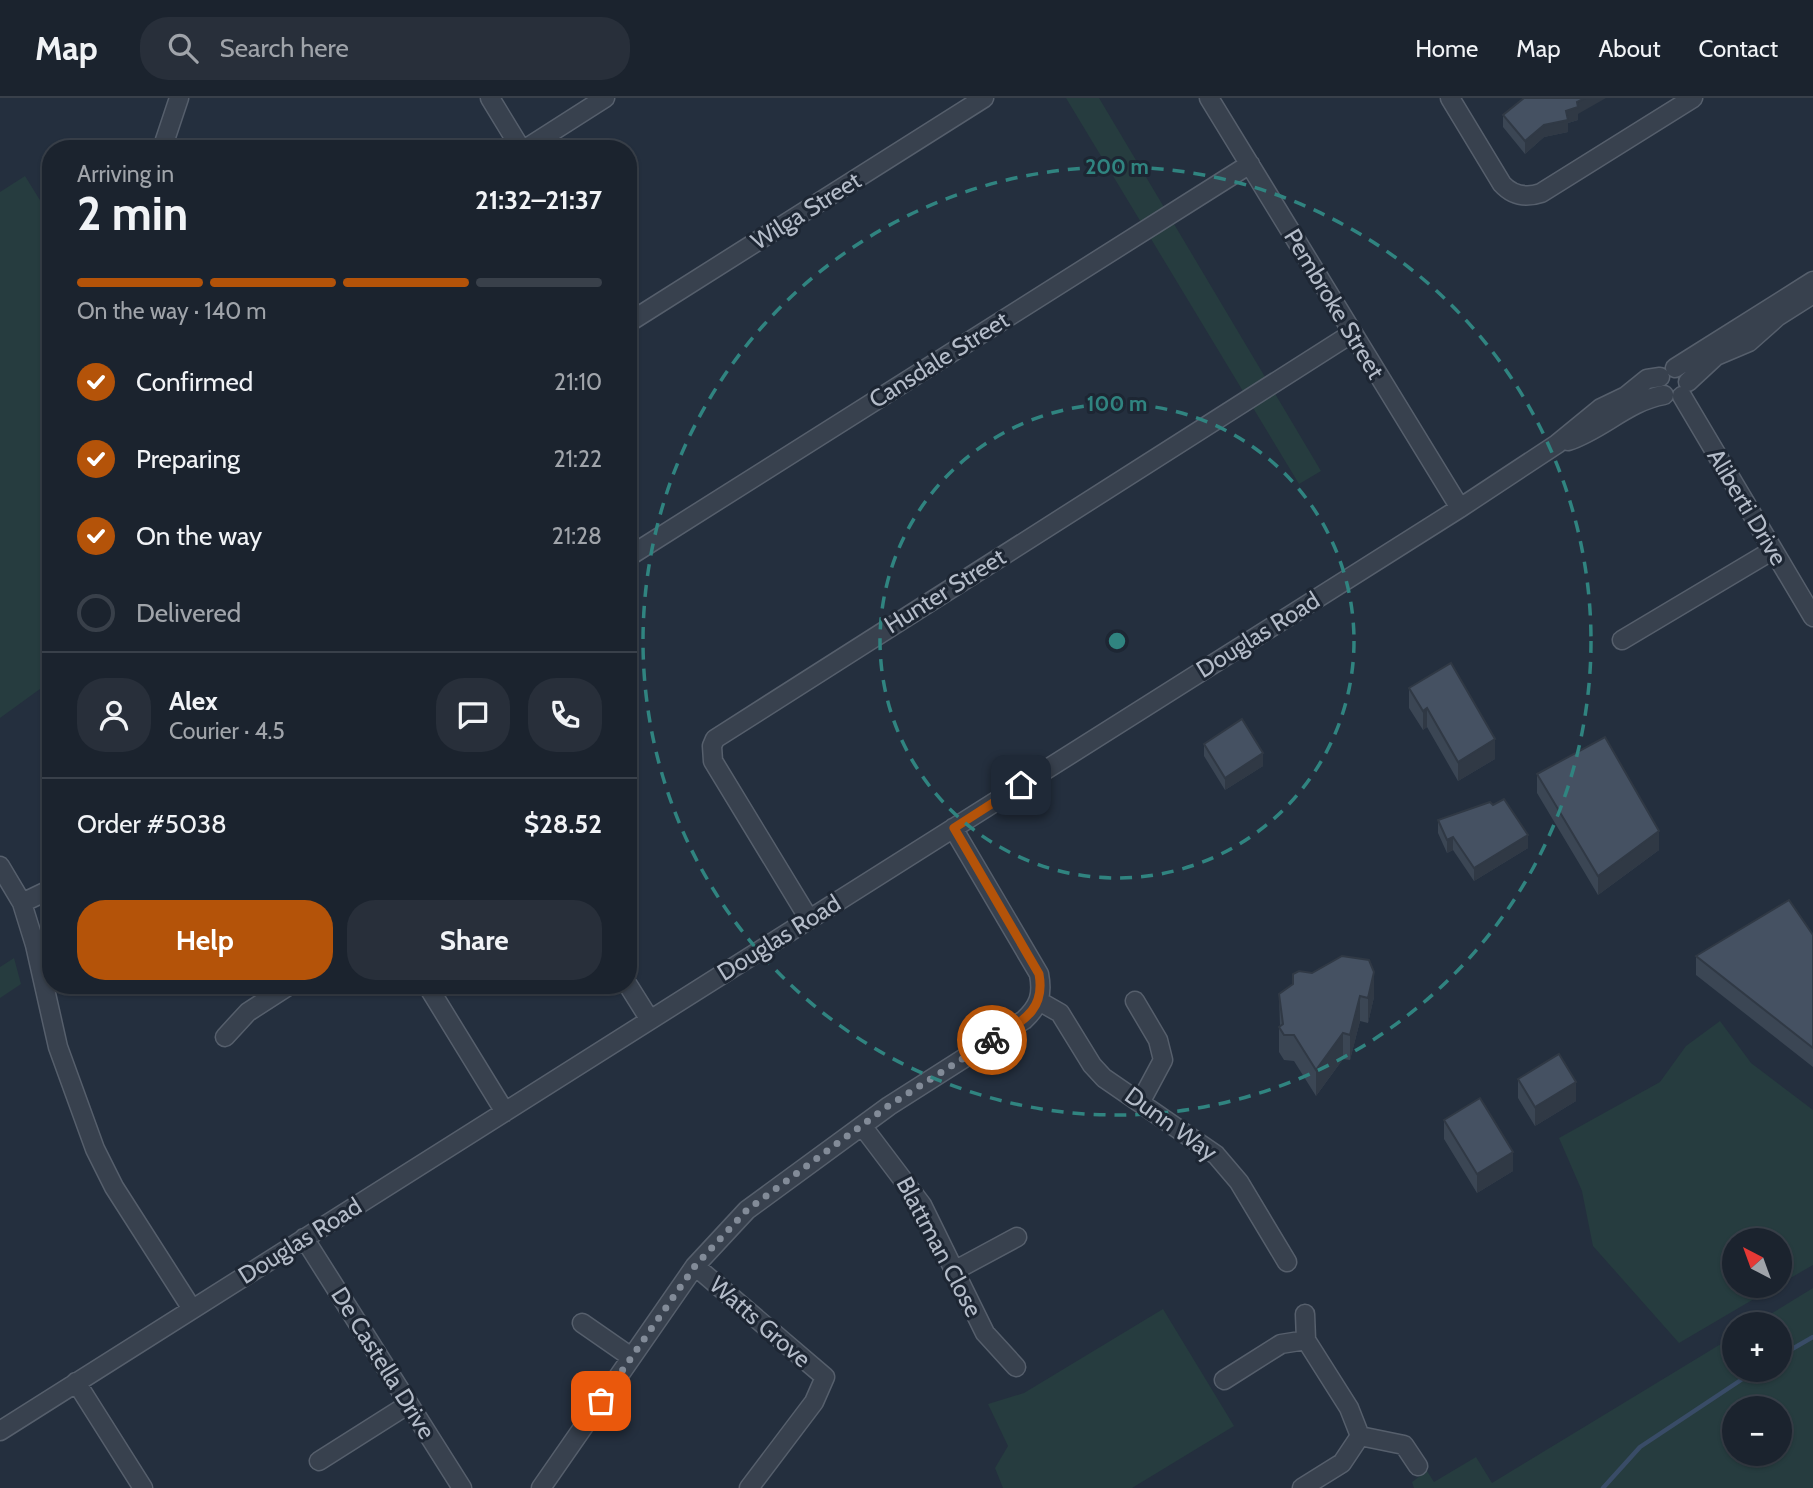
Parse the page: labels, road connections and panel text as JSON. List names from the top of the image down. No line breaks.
{"streets":{"street":["Wilga Street","Pembroke Street","Cansdale Street","Aliberti Drive","Hunter Street","Douglas Road","Dunn Way","Blattman Close","Watts Grove","De Castella Drive"]},"crossings":[["Pembroke Street","Cansdale Street"],["Pembroke Street","Hunter Street"],["Pembroke Street","Douglas Road"],["Aliberti Drive","Douglas Road"],["Hunter Street","Douglas Road"],["Douglas Road","De Castella Drive"]],"north":"top left","page":{"header":"Map","search":"Search here","nav":["Home","Map","About","Contact"],"heading":["2 min","Arriving in","21:32–21:37"],"panel":["Alex","Courier · 4.5","Order #5038","$28.52"],"bar":"On the way · 140 m","list":[["Confirmed","21:10"],["Preparing","21:22"],["On the way","21:28"],"Delivered"],"buttons":["Help","Share"],"map_buttons":["+","−"]},"rings":["200 m","100 m"]}
